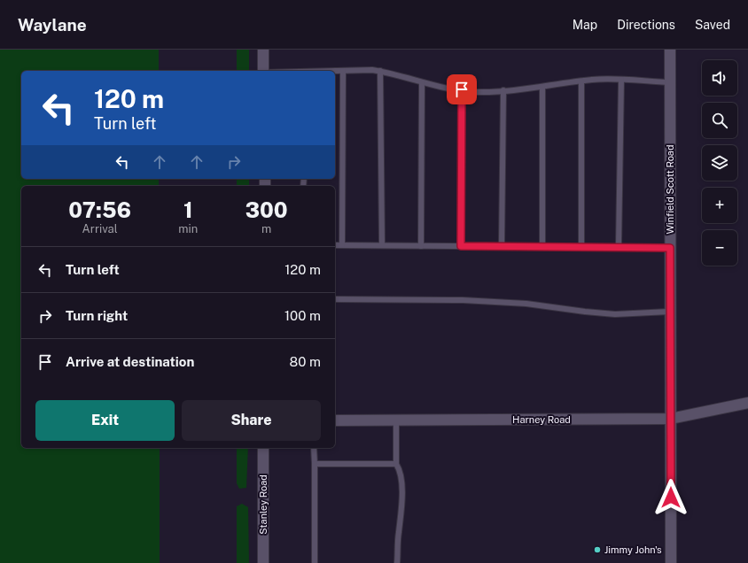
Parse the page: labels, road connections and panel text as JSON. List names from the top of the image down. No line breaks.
{"streets":{"street":["Winfield Scott Road","Harney Road","Stanley Road"]},"crossings":[["Winfield Scott Road","Harney Road"]],"places":["Jimmy John's"],"page":{"header":"Waylane","nav":["Map","Directions","Saved"],"map_buttons":["+","−"],"turn":["120 m","Turn left"],"eta":["07:56","Arrival","1","min","300","m"],"list":[{"name":"Turn left","value":"120 m"},{"name":"Turn right","value":"100 m"},{"name":"Arrive at destination","value":"80 m"}],"buttons":["Exit","Share"]}}
